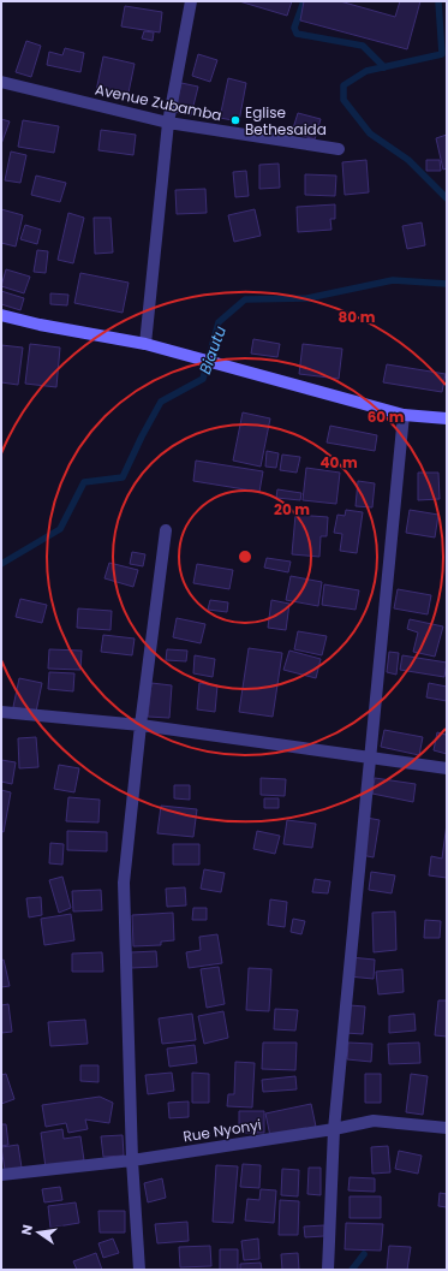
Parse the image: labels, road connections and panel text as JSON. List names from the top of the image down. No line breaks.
{"streets":{"street":["Avenue Zubamba","Rue Nyonyi"]},"water":["Biautu"],"places":["Eglise Bethesaida"],"north":"left","rings":["80 m","60 m","40 m","20 m"]}
